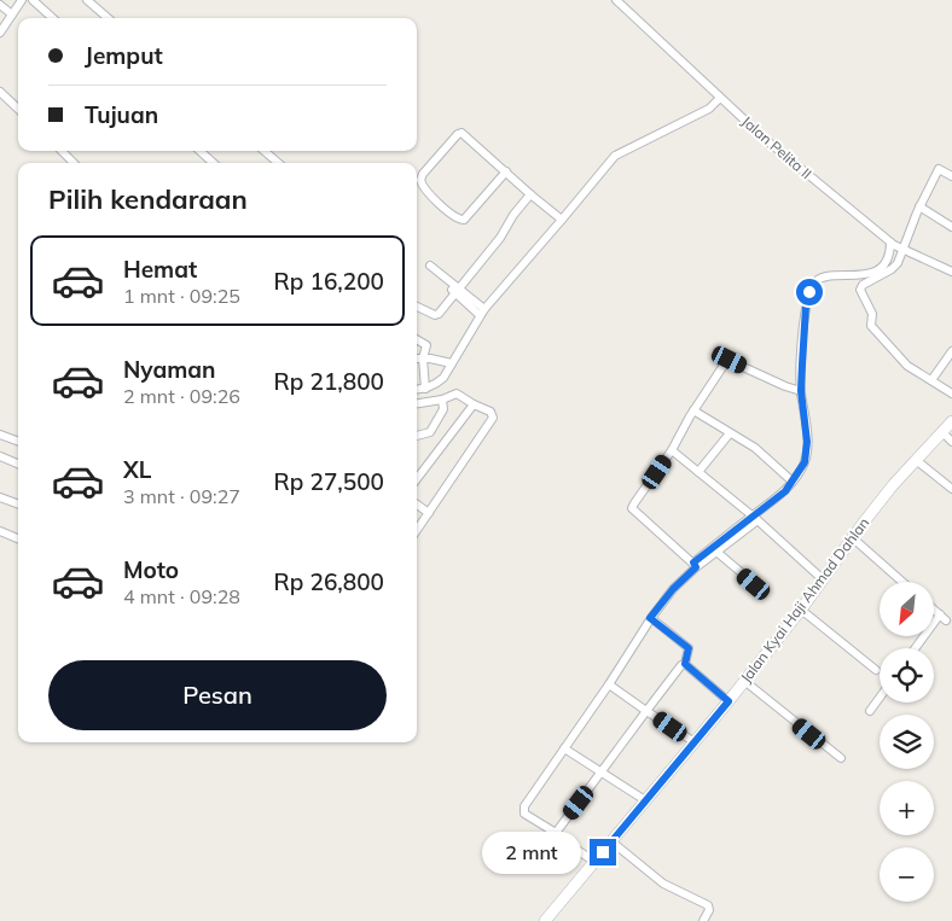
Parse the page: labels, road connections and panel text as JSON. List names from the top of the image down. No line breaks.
{"streets":{"street":["Jalan Pelita II","Jalan Kyai Haji Ahmad Dahlan"]},"north":"bottom left","page":{"banner":["Jemput","Tujuan"],"heading":"Pilih kendaraan","list":[{"name":"Hemat","note":"1 mnt · 09:25","value":"Rp 16,200"},{"name":"Nyaman","note":"2 mnt · 09:26","value":"Rp 21,800"},{"name":"XL","note":"3 mnt · 09:27","value":"Rp 27,500"},{"name":"Moto","note":"4 mnt · 09:28","value":"Rp 26,800"}],"map_buttons":["+","−"],"buttons":"Pesan","bubble":"2 mnt"}}
